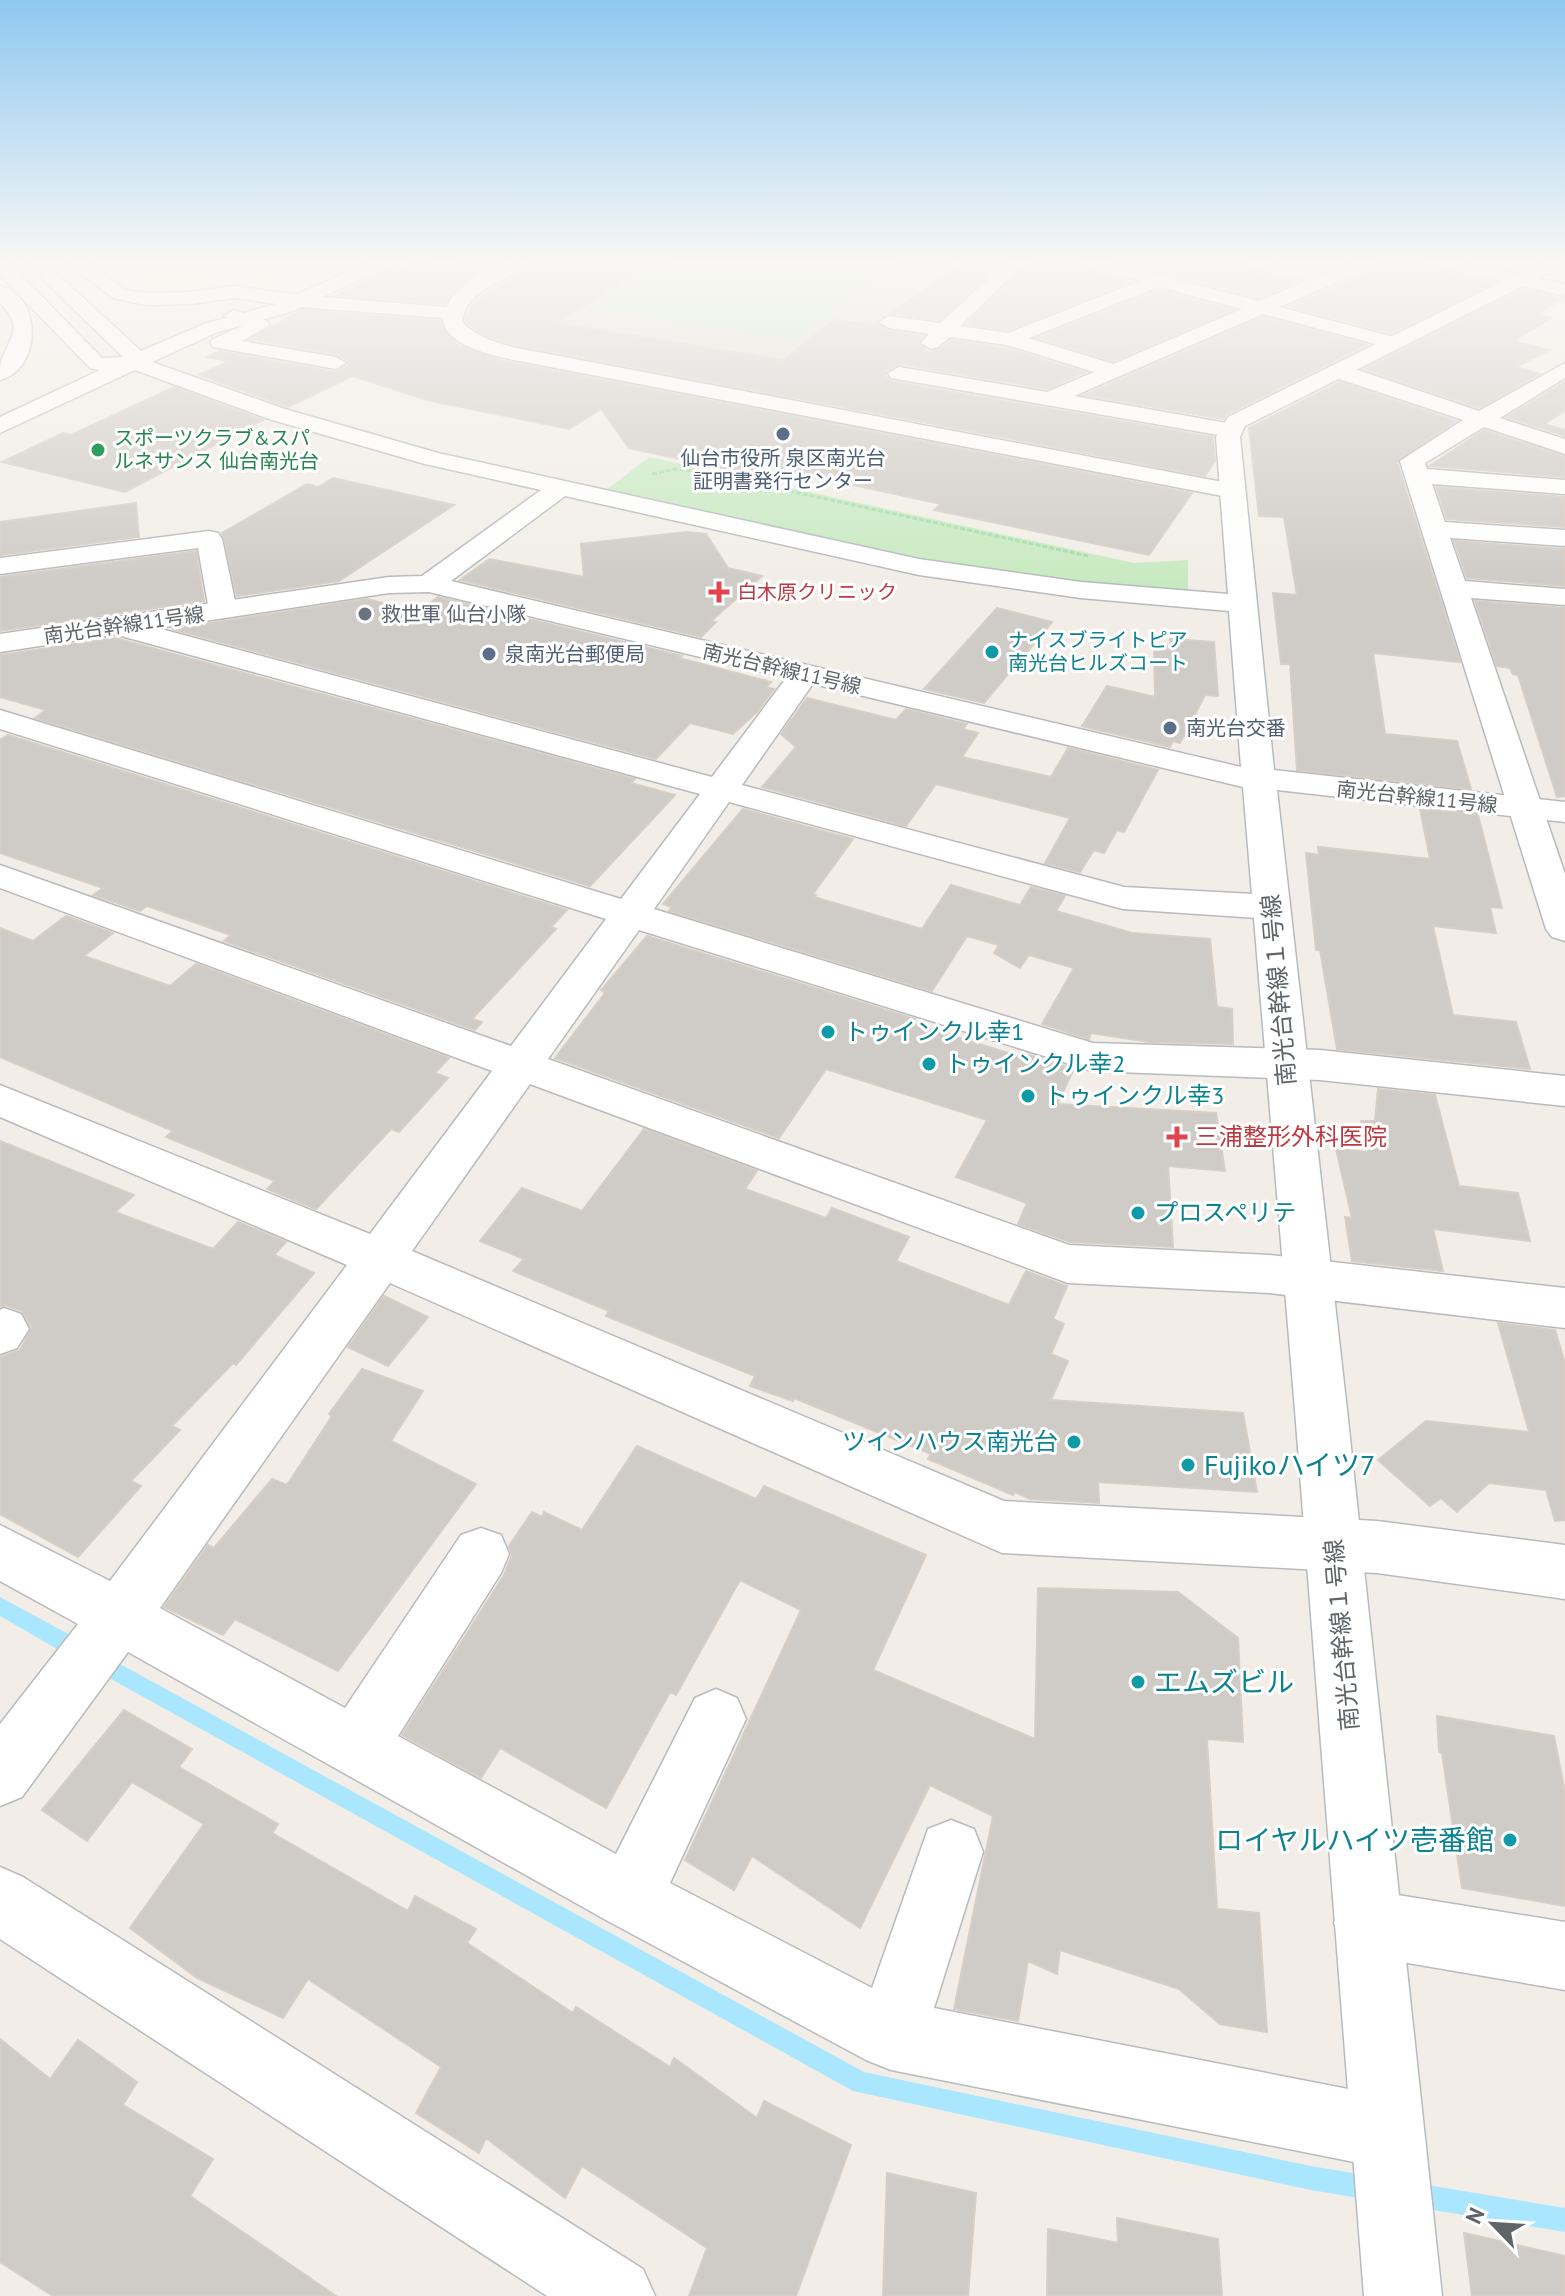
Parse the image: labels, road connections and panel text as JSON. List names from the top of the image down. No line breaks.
{"streets":{"street":["南光台幹線11号線","南光台幹線１号線"]},"crossings":[["南光台幹線11号線","南光台幹線１号線"]],"places":{"other":["仙台市役所 泉区南光台 証明書発行センター","スポーツクラブ&スパ ルネサンス 仙台南光台","救世軍 仙台小隊","ナイスブライトピア 南光台ヒルズコート","泉南光台郵便局","南光台交番","トゥインクル幸1","トゥインクル幸2","トゥインクル幸3","プロスペリテ","ツインハウス南光台","Fujikoハイツ7","エムズビル","ロイヤルハイツ壱番館"],"health":["白木原クリニック","三浦整形外科医院"]},"north":"top left"}
